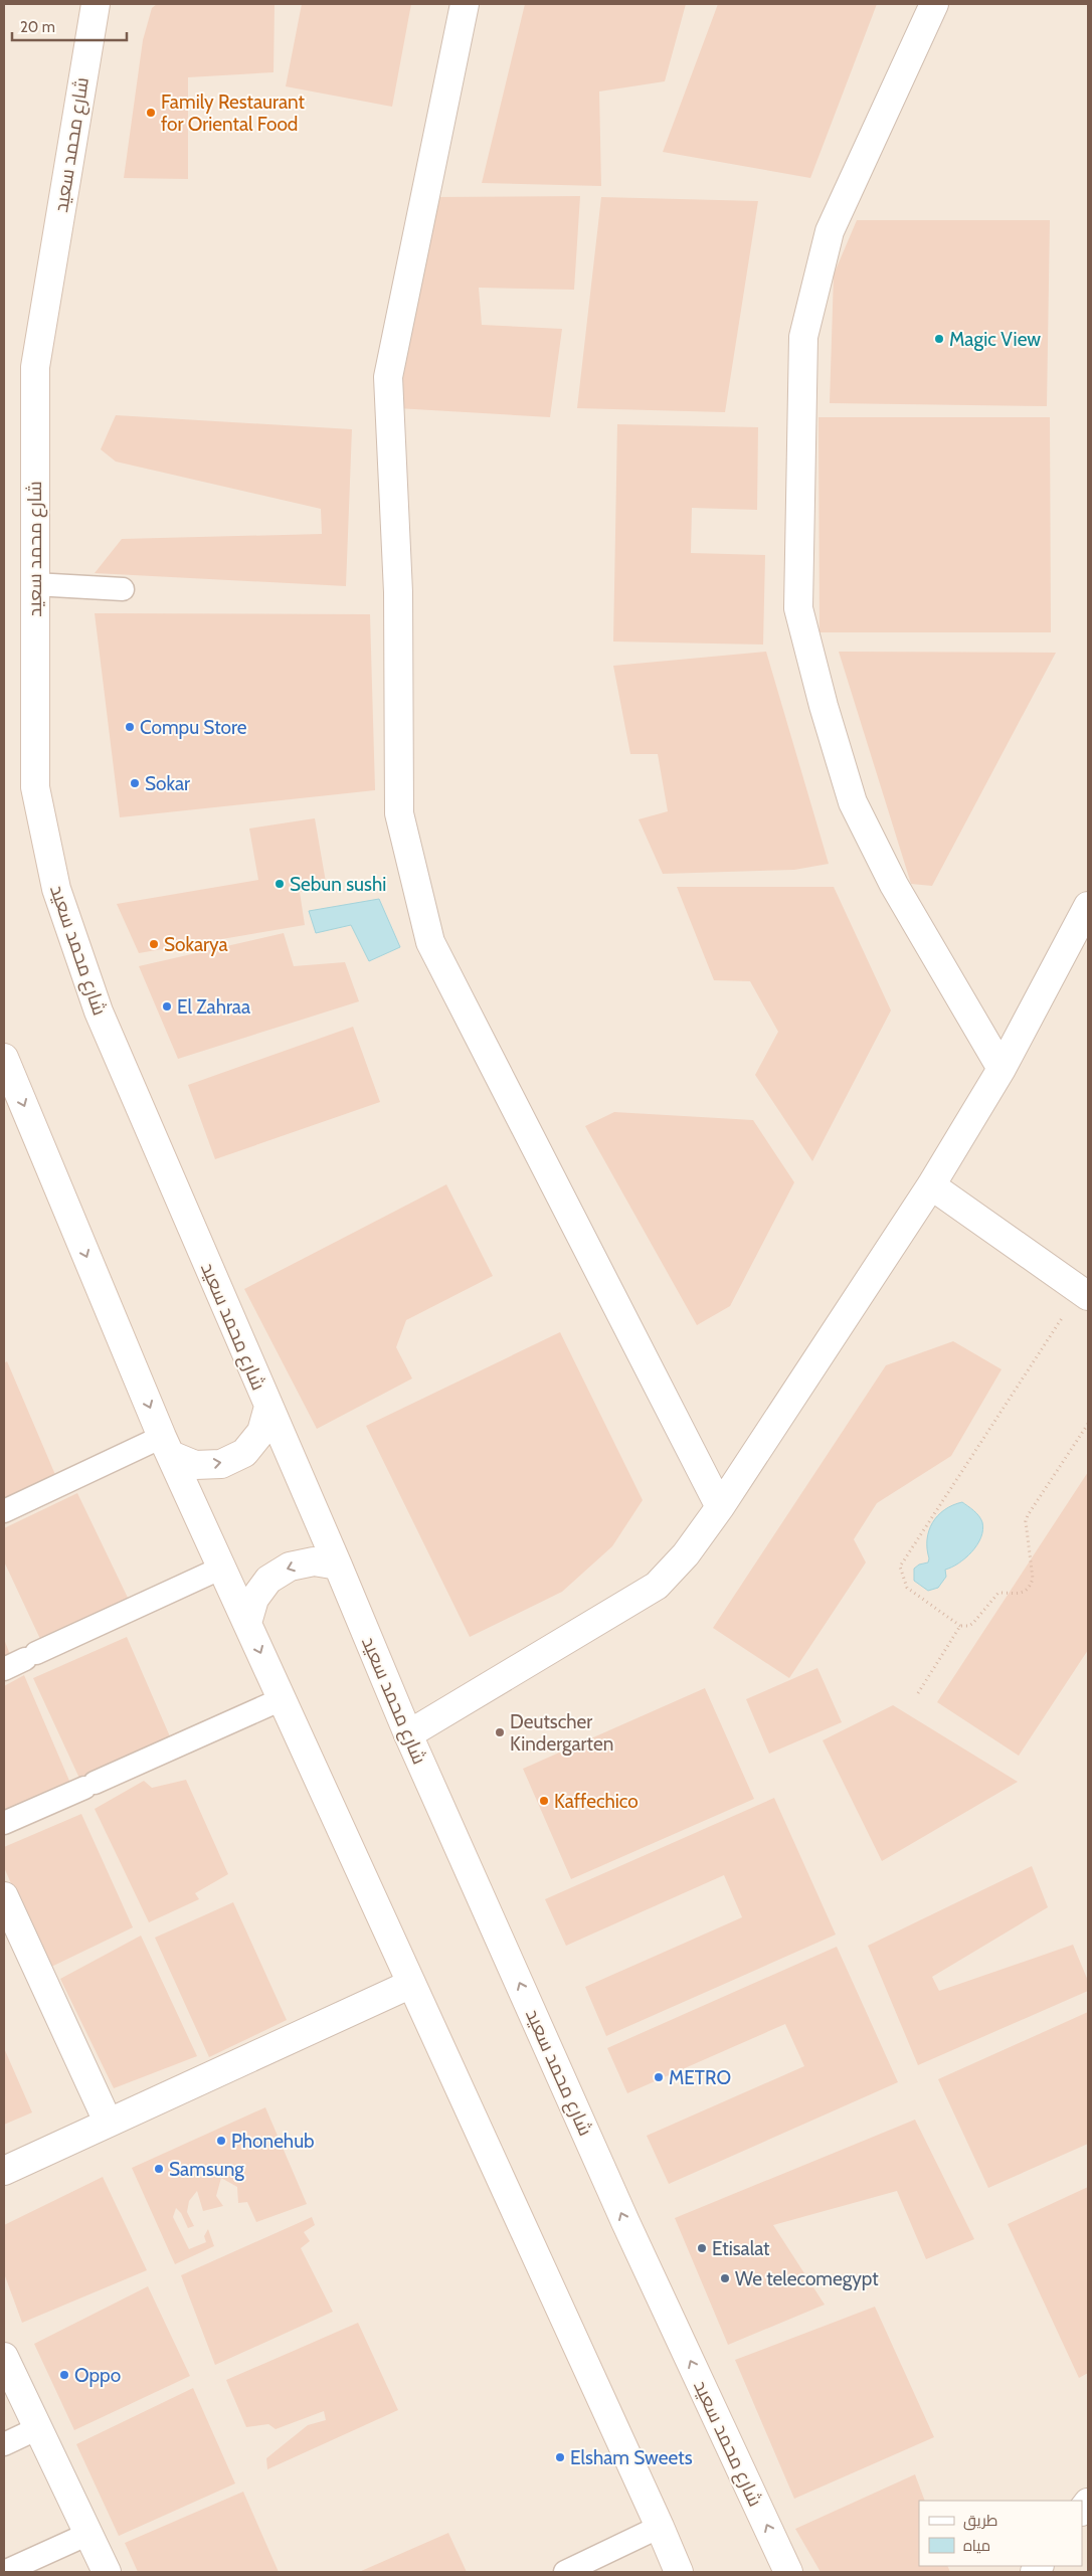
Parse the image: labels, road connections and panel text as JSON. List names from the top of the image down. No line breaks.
{"streets":{"street":["شارع محمد سعيد"]},"places":["Family Restaurant for Oriental Food","Magic View","Compu Store","Sokar","Sebun sushi","Sokarya","El Zahraa","Deutscher Kindergarten","Kaffechico","METRO","Phonehub","Samsung","Etisalat","We telecomegypt","Oppo","Elsham Sweets"],"legend":["طريق","مياه"],"scale_bar":"20 m"}
